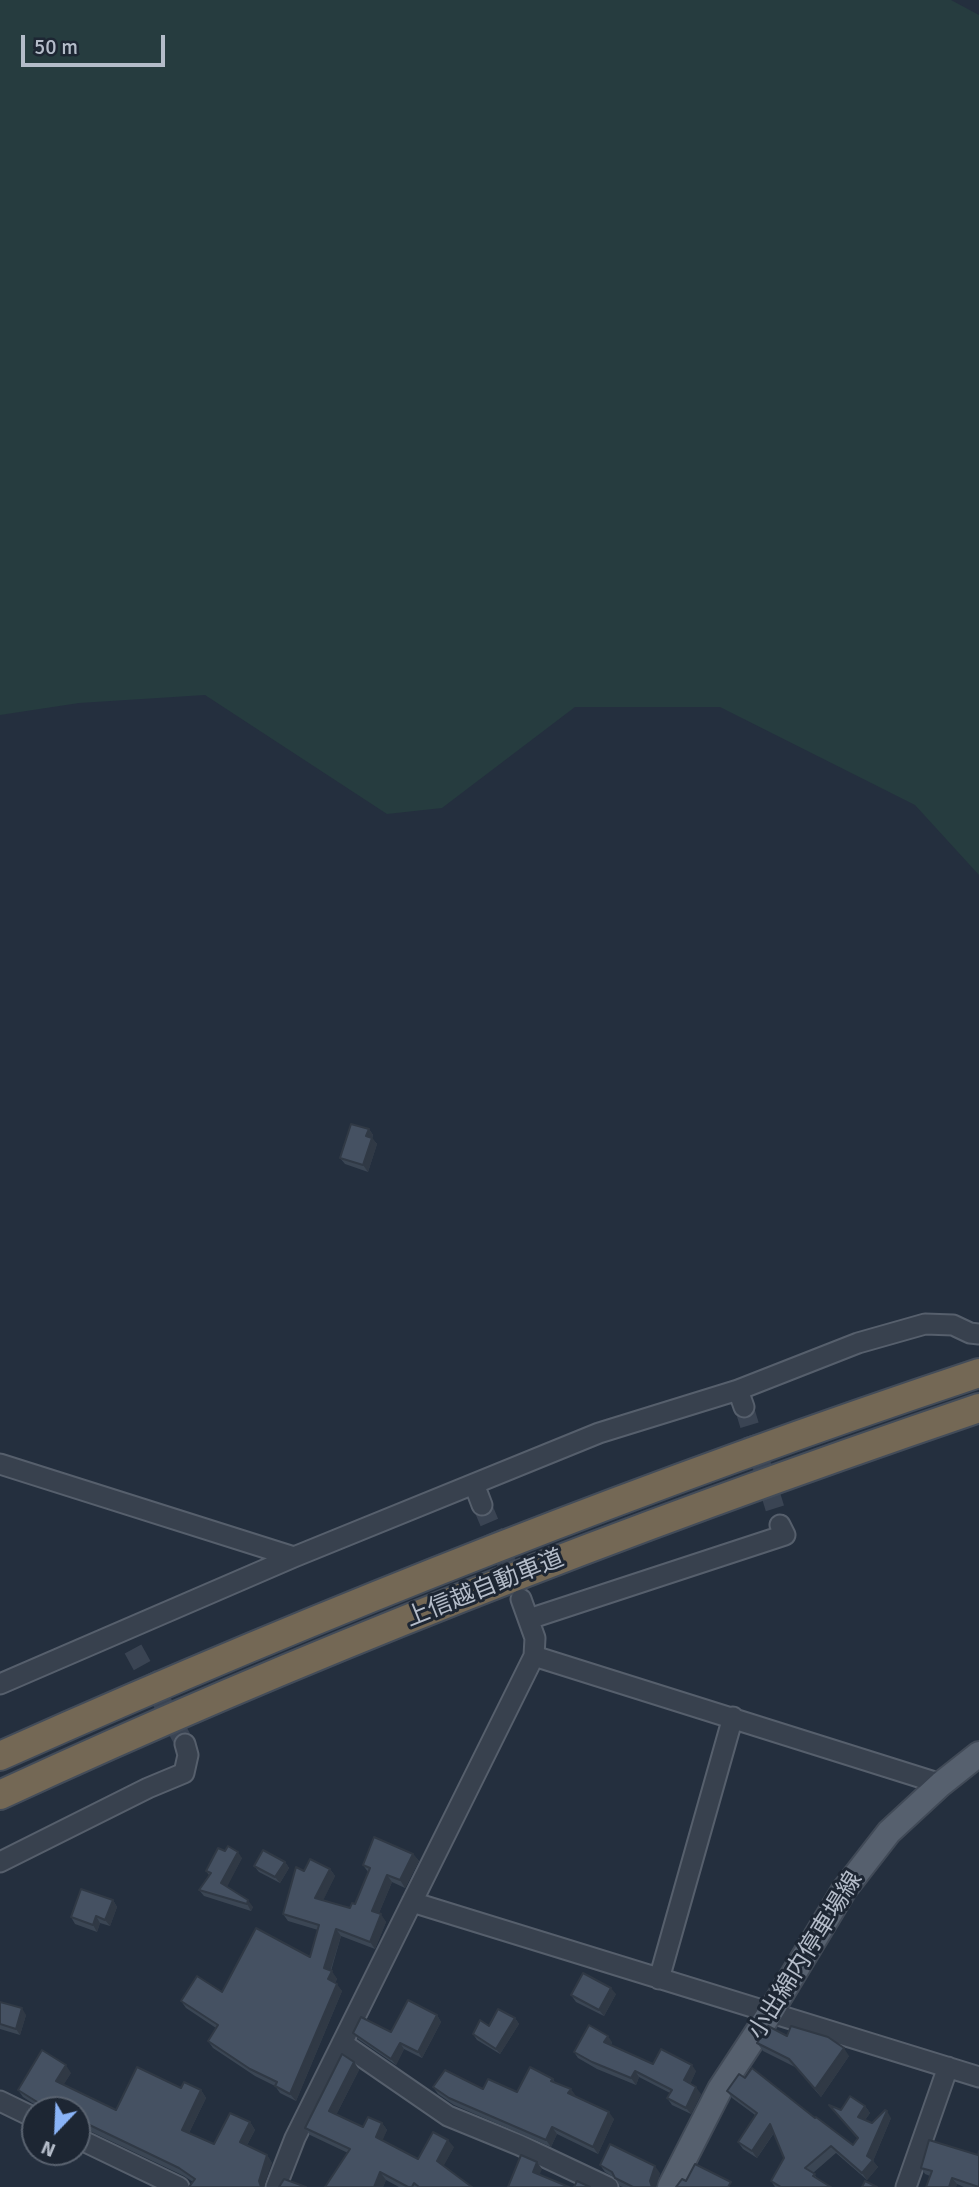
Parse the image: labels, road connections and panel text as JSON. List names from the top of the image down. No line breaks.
{"streets":{"highway":["上信越自動車道"],"main road":["小出綿内停車場線"]},"scale_bar":"50 m","north":"bottom left"}
